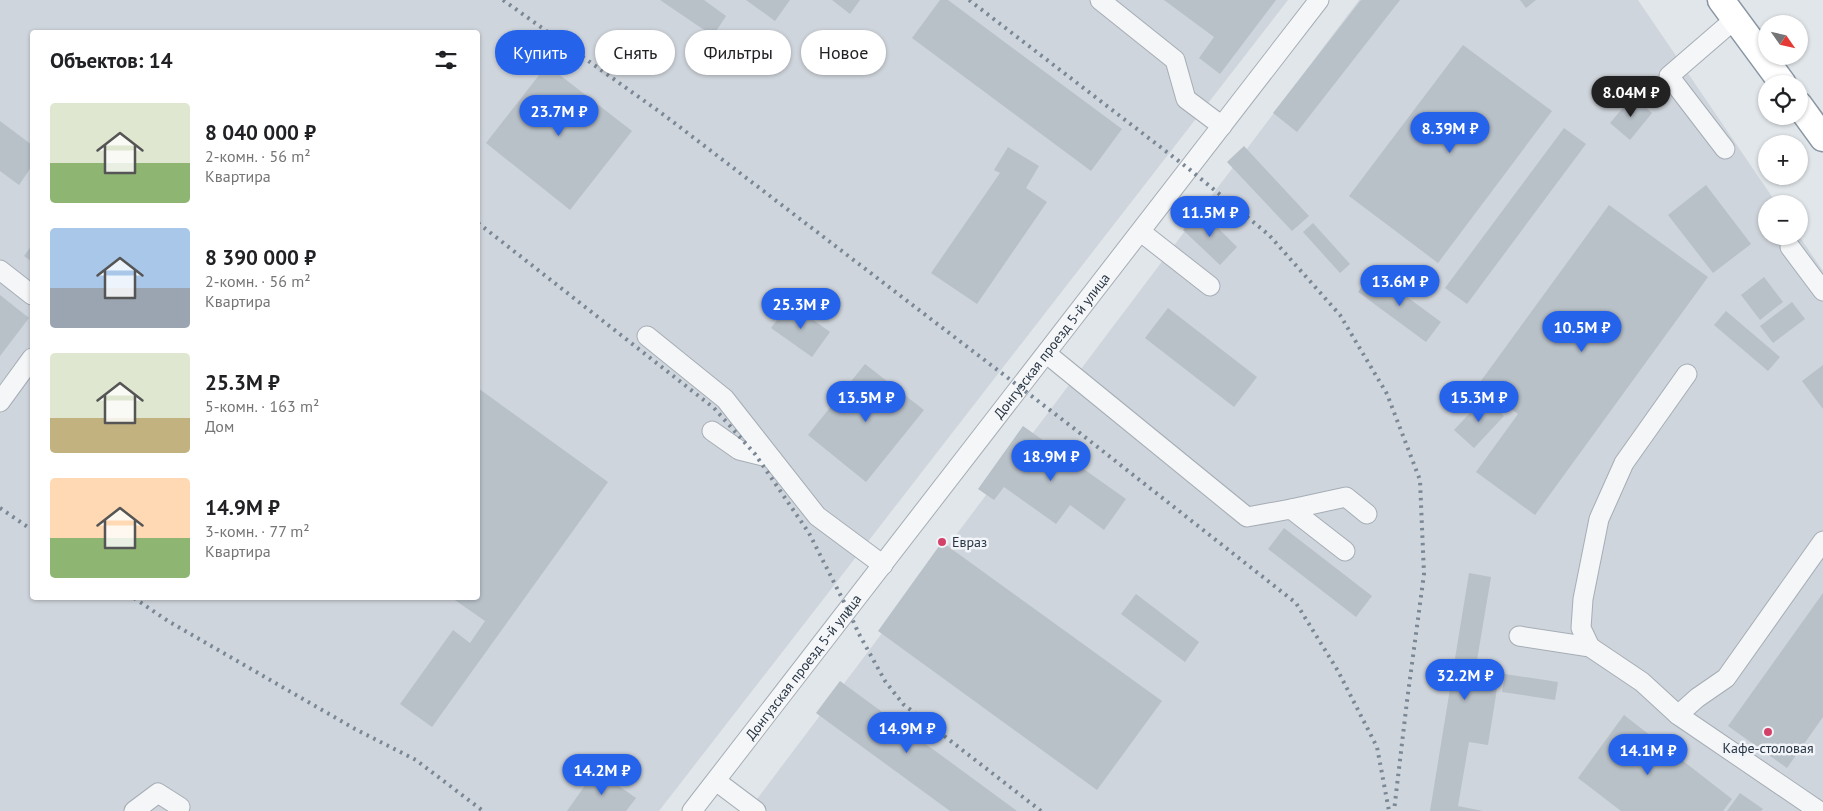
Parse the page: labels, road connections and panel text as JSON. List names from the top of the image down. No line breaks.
{"streets":{"street":["Донгузская проезд 5-й улица"]},"places":["Евраз","Кафе-столовая"],"north":"bottom right","page":{"map_buttons":["+","−"],"chip":["Купить","Снять","Фильтры","Новое"],"heading":"Объектов: 14","price":["8.04M ₽","23.7M ₽","8.39M ₽","11.5M ₽","13.6M ₽","25.3M ₽","10.5M ₽","13.5M ₽","15.3M ₽","18.9M ₽","32.2M ₽","14.9M ₽","14.1M ₽","14.2M ₽"],"list":[{"name":"8 040 000 ₽","note":"2-комн. · 56 m² · Квартира"},{"name":"8 390 000 ₽","note":"2-комн. · 56 m² · Квартира"},{"name":"25.3M ₽","note":"5-комн. · 163 m² · Дом"},{"name":"14.9M ₽","note":"3-комн. · 77 m² · Квартира"}]}}
